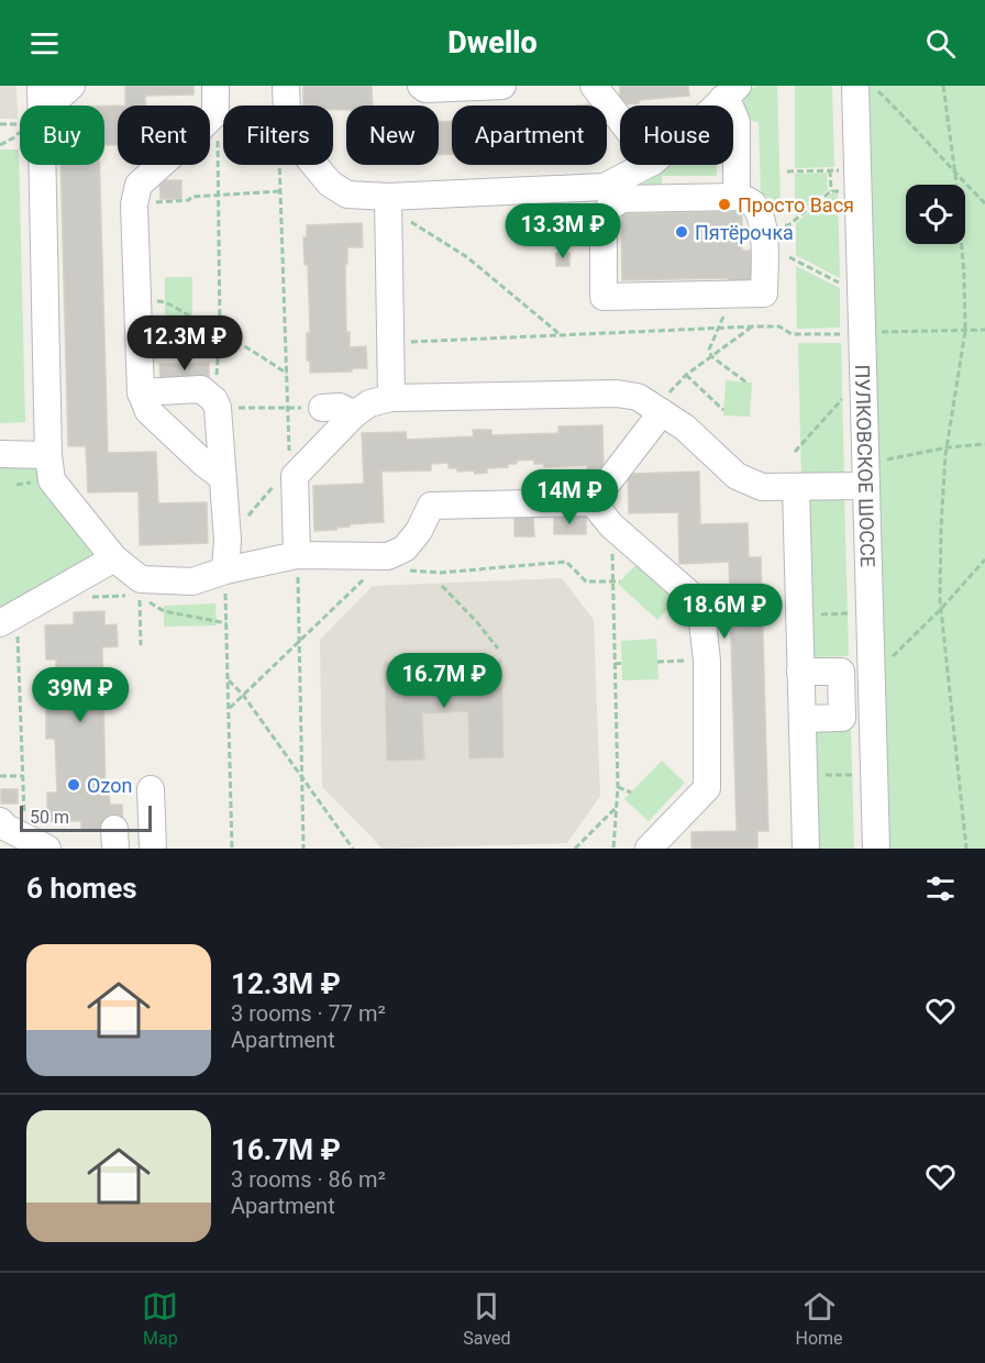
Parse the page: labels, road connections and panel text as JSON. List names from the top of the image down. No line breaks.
{"streets":{"street":["ПУЛКОВСКОЕ ШОССЕ"]},"places":["Просто Вася","Пятёрочка","Ozon"],"scale_bar":"50 m","page":{"header":"Dwello","chip":["Buy","Rent","Filters","New","Apartment","House"],"price":["13.3M ₽","12.3M ₽","14M ₽","18.6M ₽","16.7M ₽","39M ₽"],"scale":"50 m","heading":"6 homes","list":[{"name":"12.3M ₽","note":"3 rooms · 77 m² · Apartment"},{"name":"16.7M ₽","note":"3 rooms · 86 m² · Apartment"}],"tabs":["Map","Saved","Home"]}}
